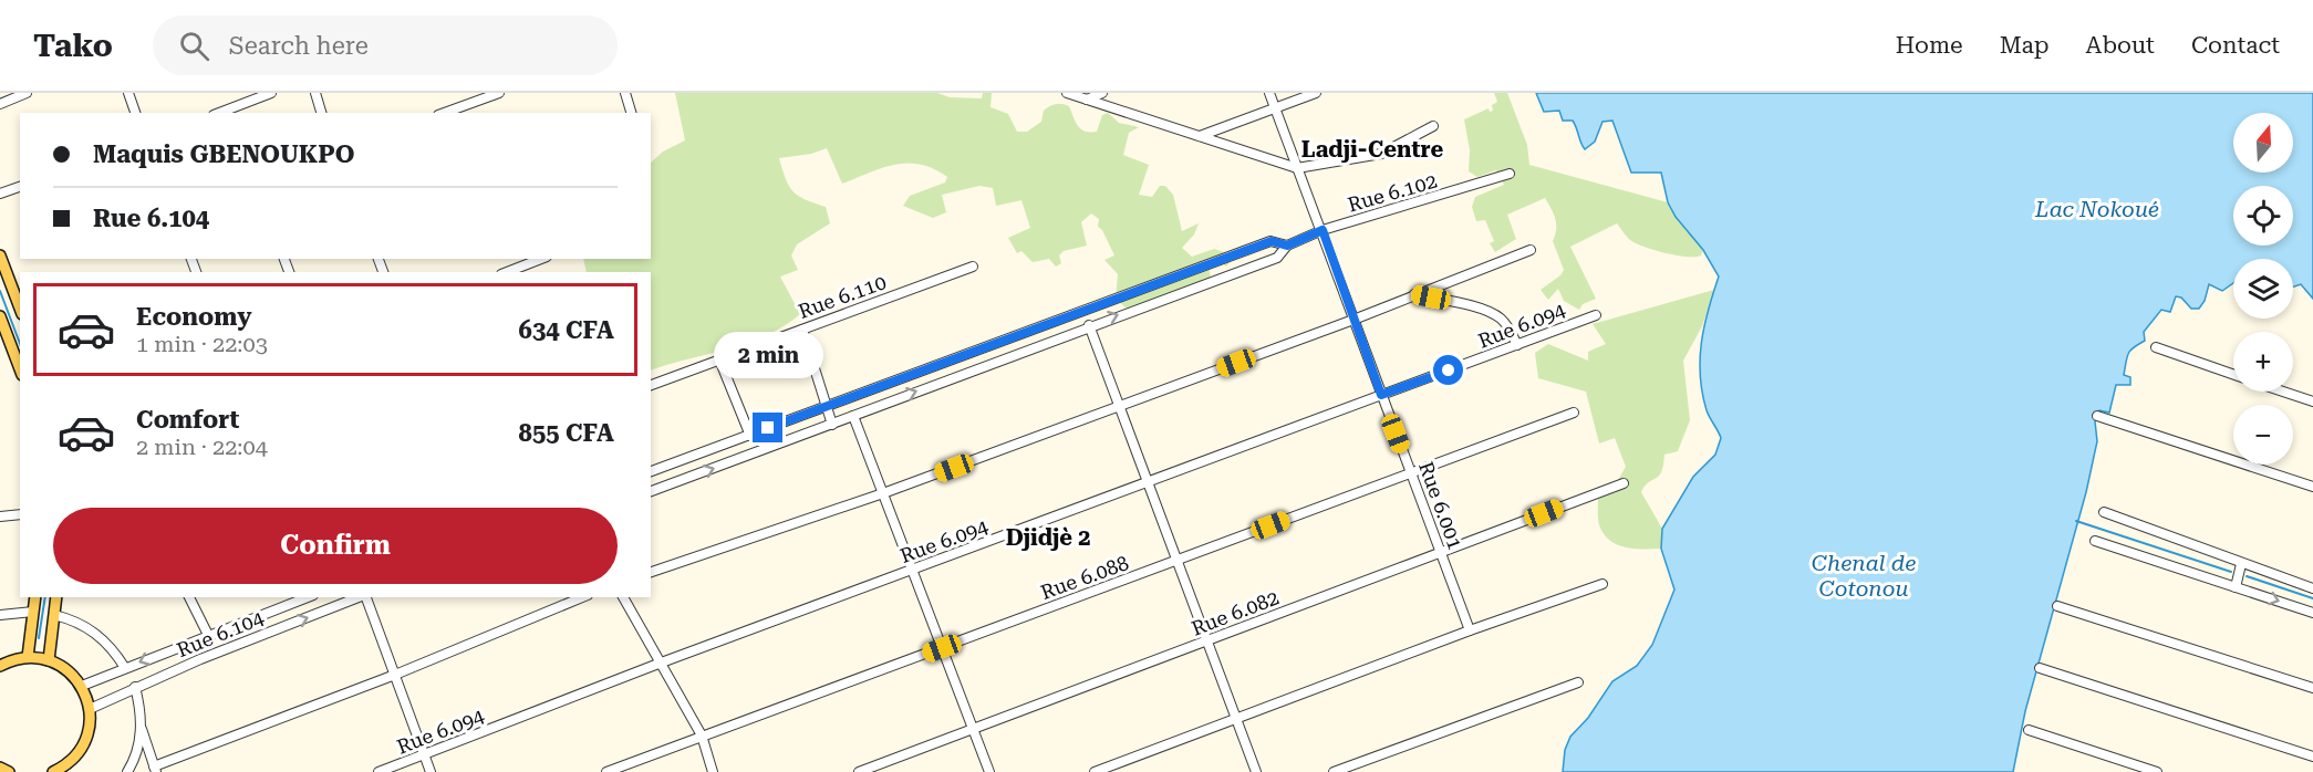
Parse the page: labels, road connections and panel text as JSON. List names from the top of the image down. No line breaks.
{"streets":{"street":["Rue 6.102","Rue 6.110","Rue 6.094","Rue 6.001","Rue 6.088","Rue 6.082","Rue 6.104"]},"crossings":[["Rue 6.102","Rue 6.001"],["Rue 6.094","Rue 6.001"],["Rue 6.001","Rue 6.088"],["Rue 6.001","Rue 6.082"]],"districts":["Ladji-Centre","Djidjè 2"],"water":["Lac Nokoué","Chenal de Cotonou"],"north":"top","page":{"header":"Tako","search":"Search here","nav":["Home","Map","About","Contact"],"map_buttons":["+","−"],"banner":["Maquis GBENOUKPO","Rue 6.104"],"list":[{"name":"Economy","note":"1 min · 22:03","value":"634 CFA"},{"name":"Comfort","note":"2 min · 22:04","value":"855 CFA"}],"bubble":"2 min","buttons":"Confirm"}}
